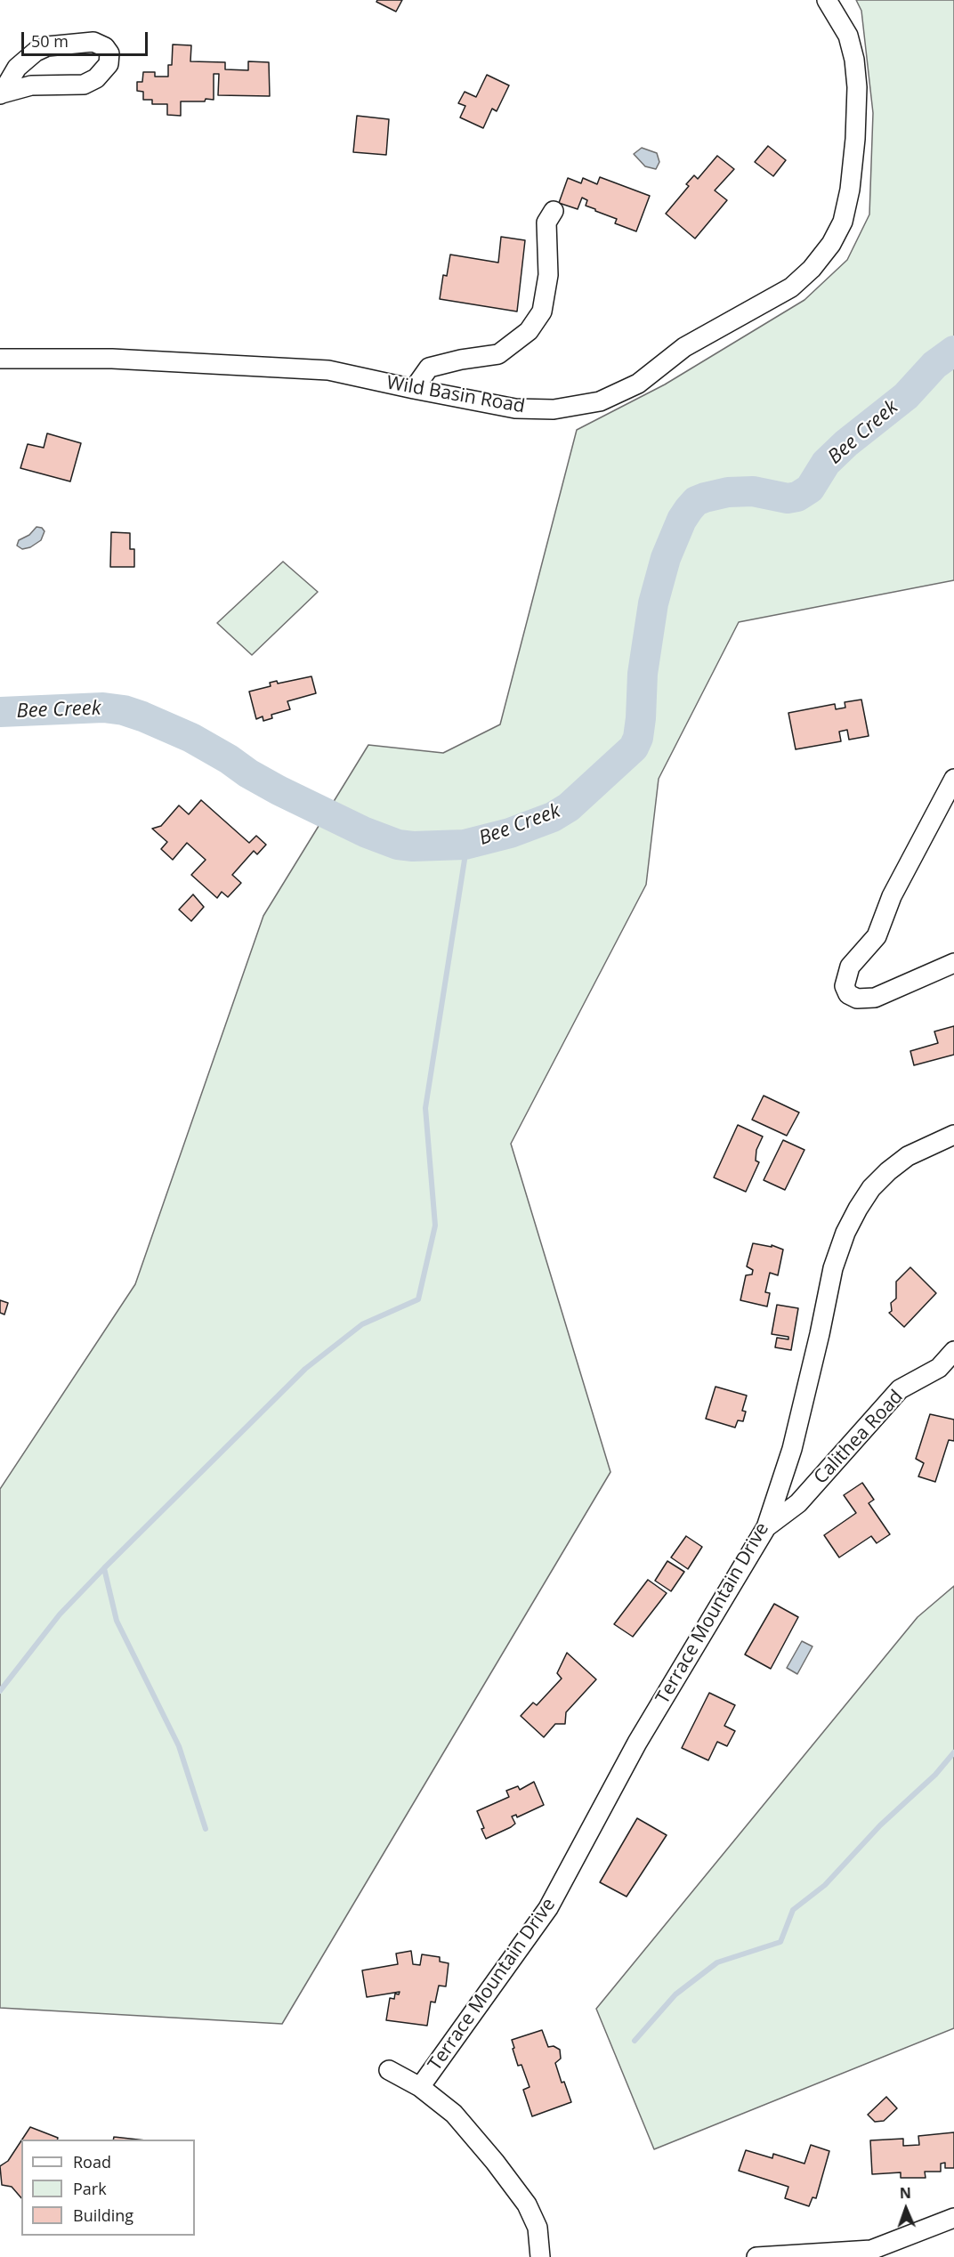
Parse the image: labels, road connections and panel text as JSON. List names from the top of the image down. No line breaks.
{"streets":{"street":["Wild Basin Road","Calithea Road","Terrace Mountain Drive"]},"crossings":[["Calithea Road","Terrace Mountain Drive"]],"water":["Bee Creek"],"legend":["Road","Park","Building"],"scale_bar":"50 m","north":"top"}
